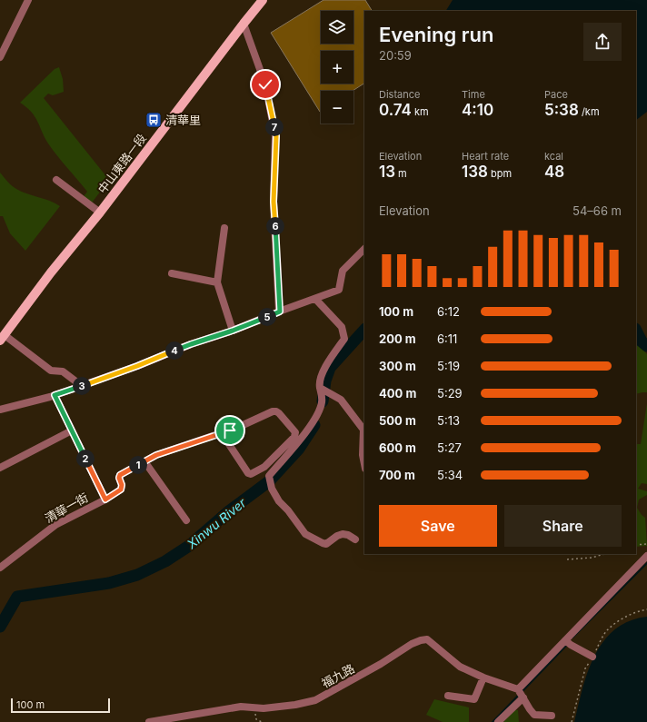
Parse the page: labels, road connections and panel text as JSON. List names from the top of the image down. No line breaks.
{"streets":{"main road":["中山東路一段"],"street":["清華一街","福九路"]},"water":["Xinwu River"],"places":{"bus stop":["清華里"]},"scale_bar":"100 m","page":{"map_buttons":["+","−"],"heading":["Evening run","20:59"],"stats":[["Distance","0.74 km"],["Time","4:10"],["Pace","5:38 /km"],["Elevation","13 m"],["Heart rate","138 bpm"],["kcal","48"]],"pins":["7","6","5","4","3","2","1"],"chart":["Elevation","54–66 m"],"list":[{"name":"100 m","note":"6:12"},{"name":"200 m","note":"6:11"},{"name":"300 m","note":"5:19"},{"name":"400 m","note":"5:29"},{"name":"500 m","note":"5:13"},{"name":"600 m","note":"5:27"},{"name":"700 m","note":"5:34"}],"buttons":["Save","Share"],"scale":"100 m"}}
